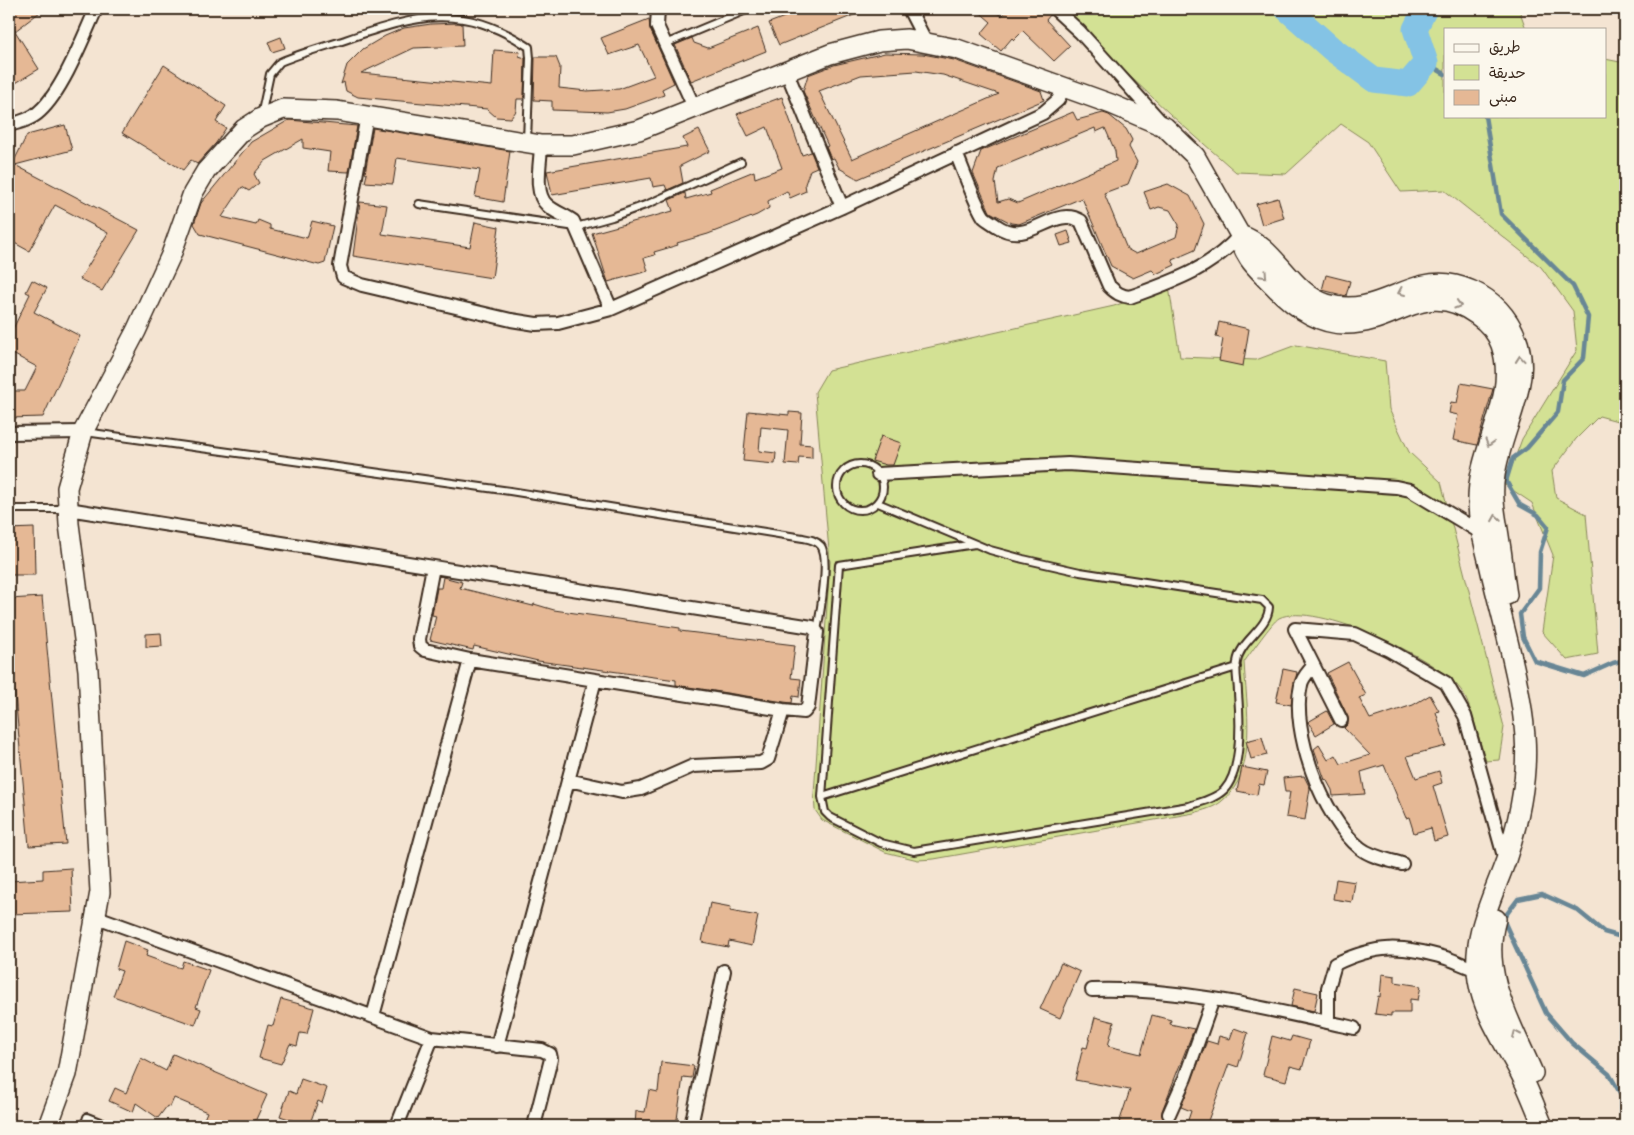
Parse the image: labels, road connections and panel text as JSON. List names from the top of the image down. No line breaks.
{"legend":["طريق","حديقة","مبنى"]}
